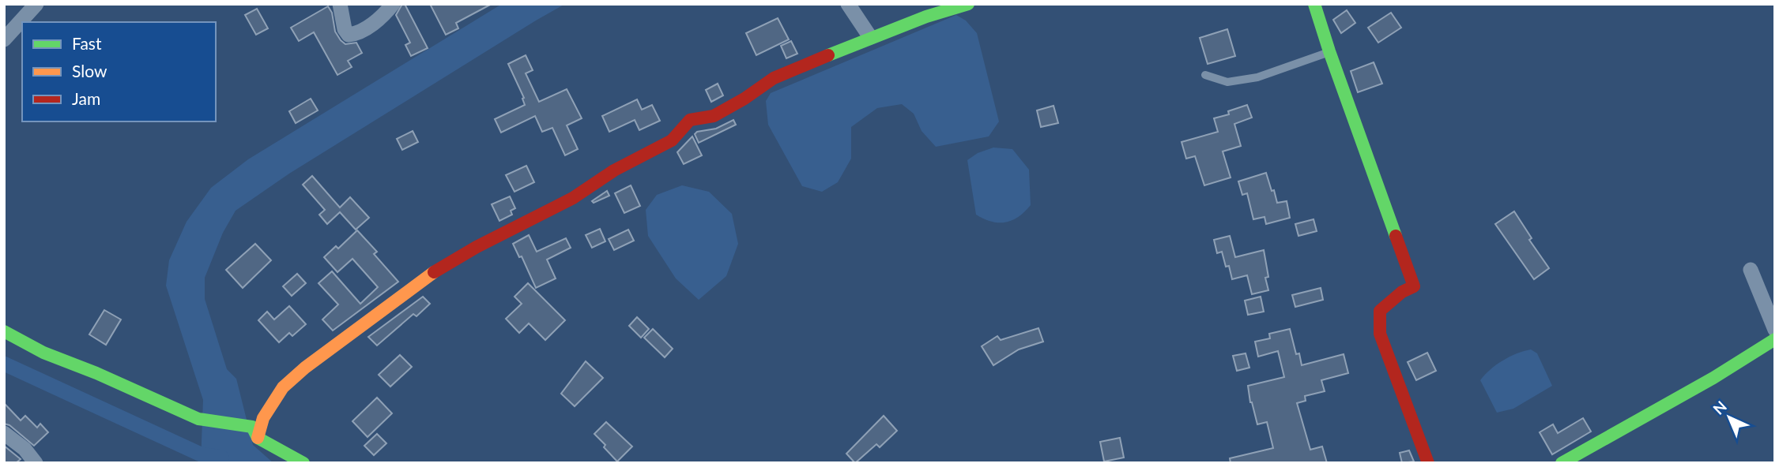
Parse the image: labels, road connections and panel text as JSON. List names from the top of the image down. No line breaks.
{"legend":["Fast","Slow","Jam"],"north":"top left"}
